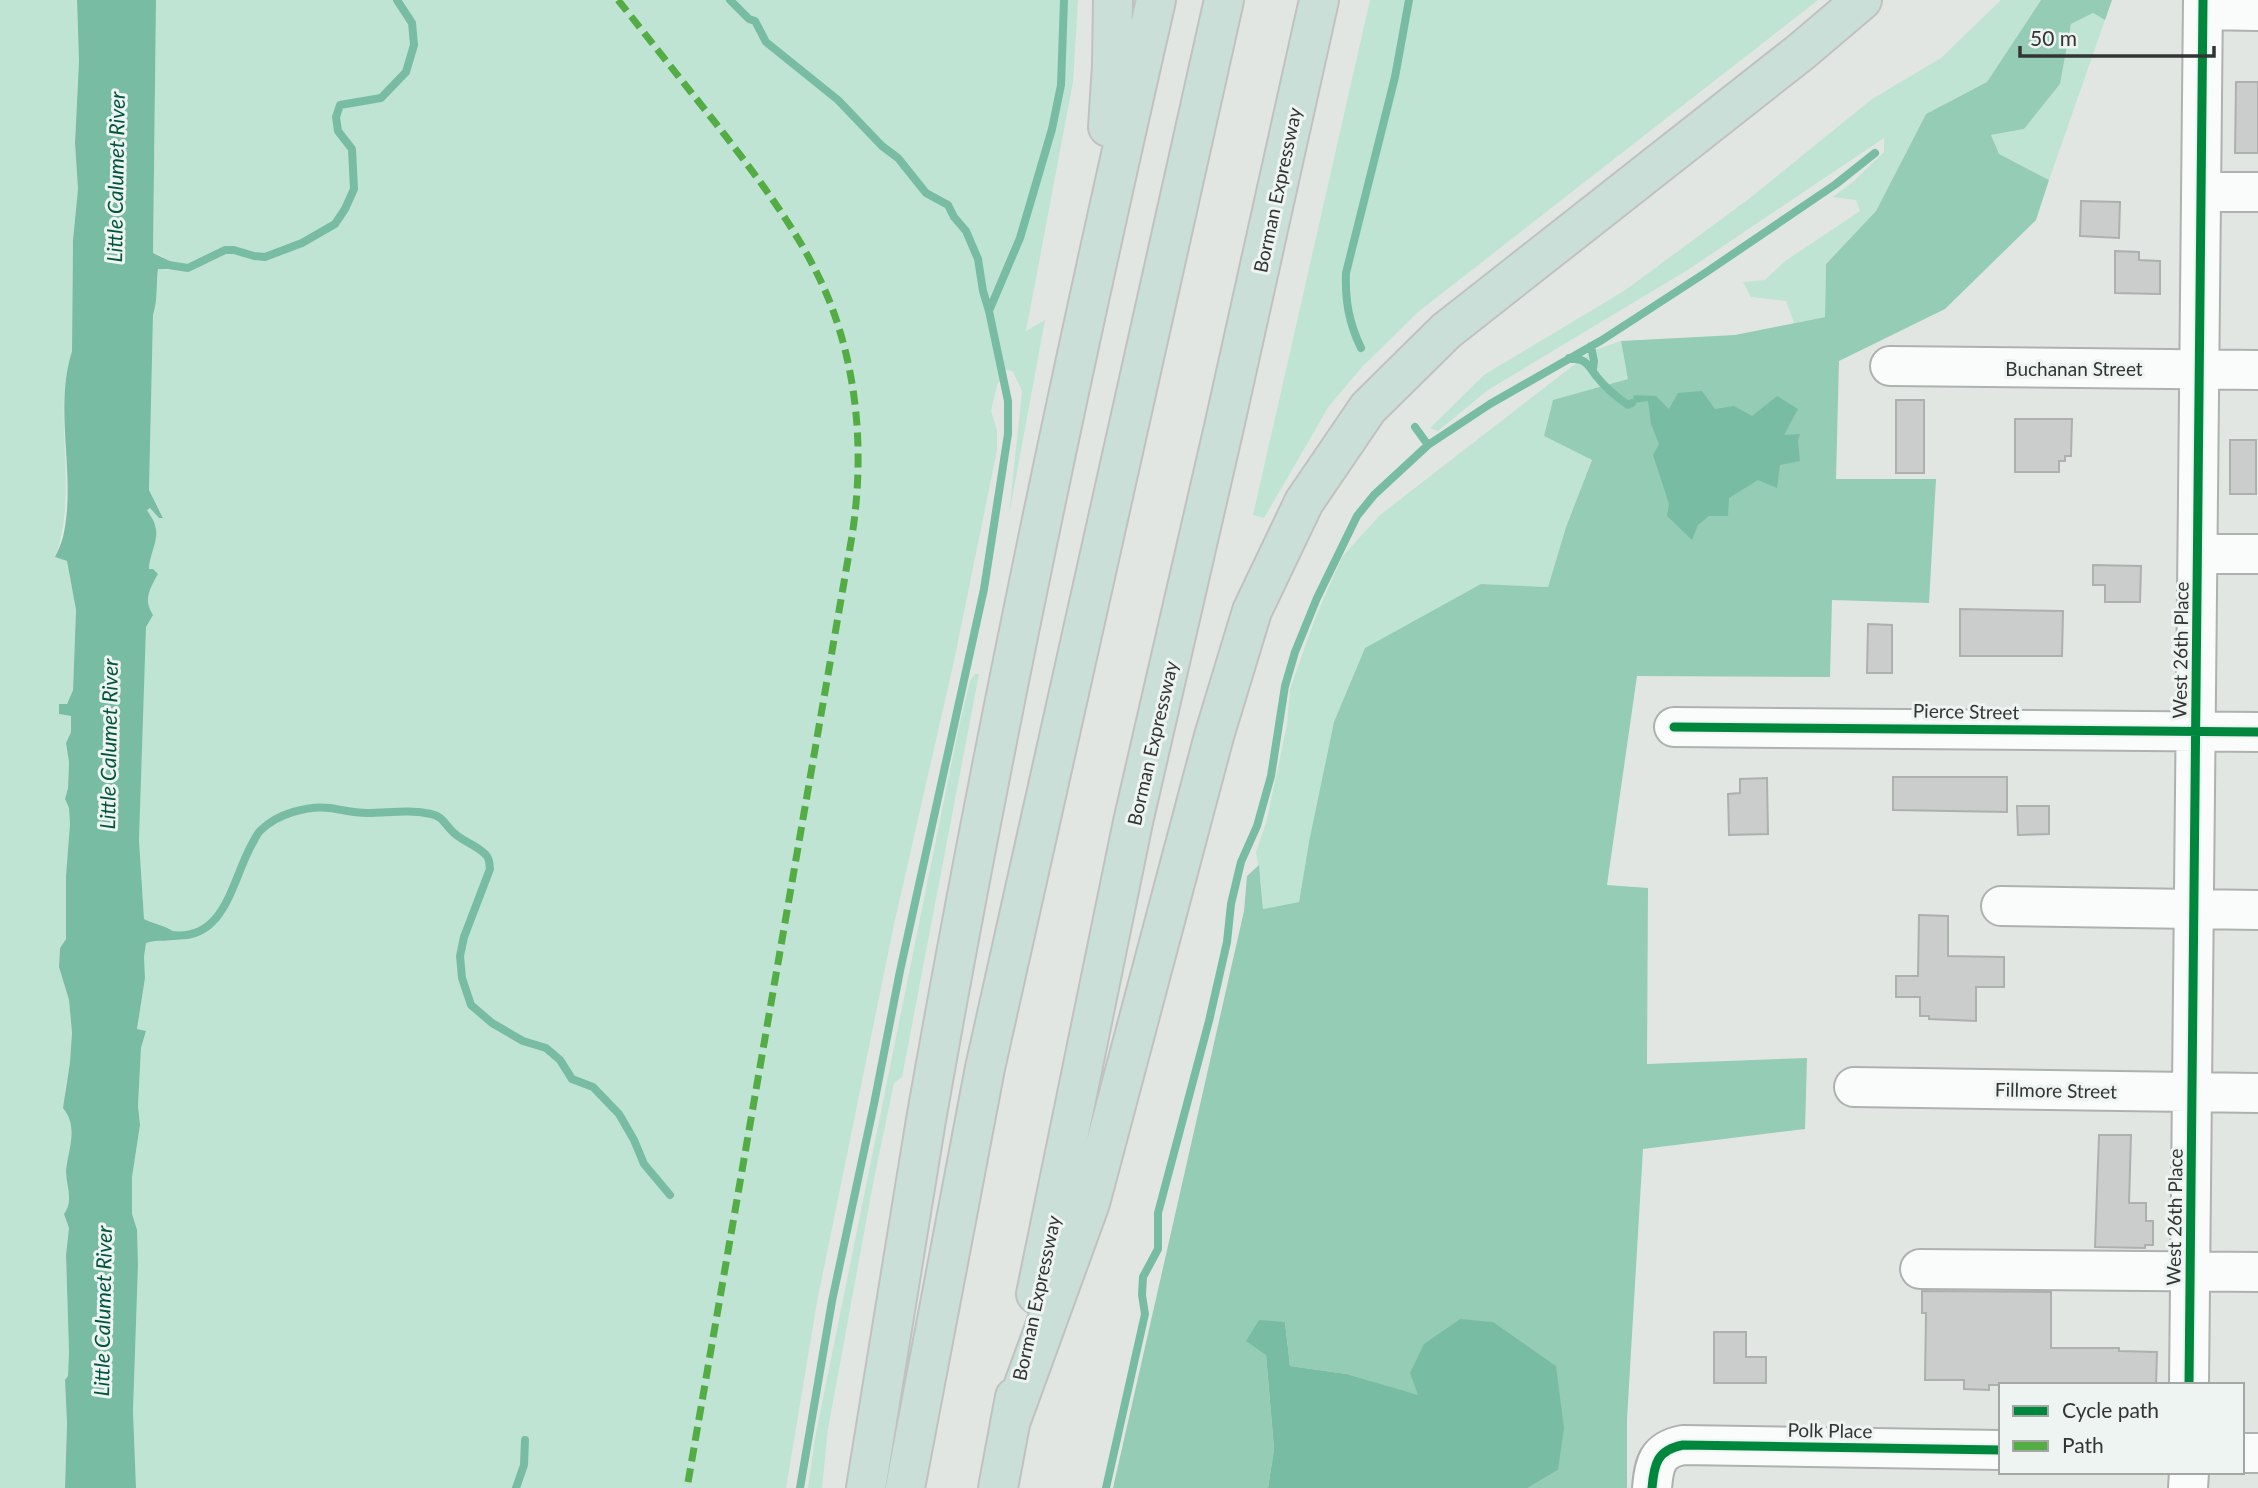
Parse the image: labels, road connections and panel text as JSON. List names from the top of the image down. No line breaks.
{"streets":{"highway":["Borman Expressway"],"street":["Buchanan Street","West 26th Place","Pierce Street","Fillmore Street","Polk Place"]},"crossings":[["Buchanan Street","West 26th Place"],["West 26th Place","Pierce Street"],["West 26th Place","Fillmore Street"]],"water":["Little Calumet River"],"legend":["Cycle path","Path"],"scale_bar":"50 m"}
